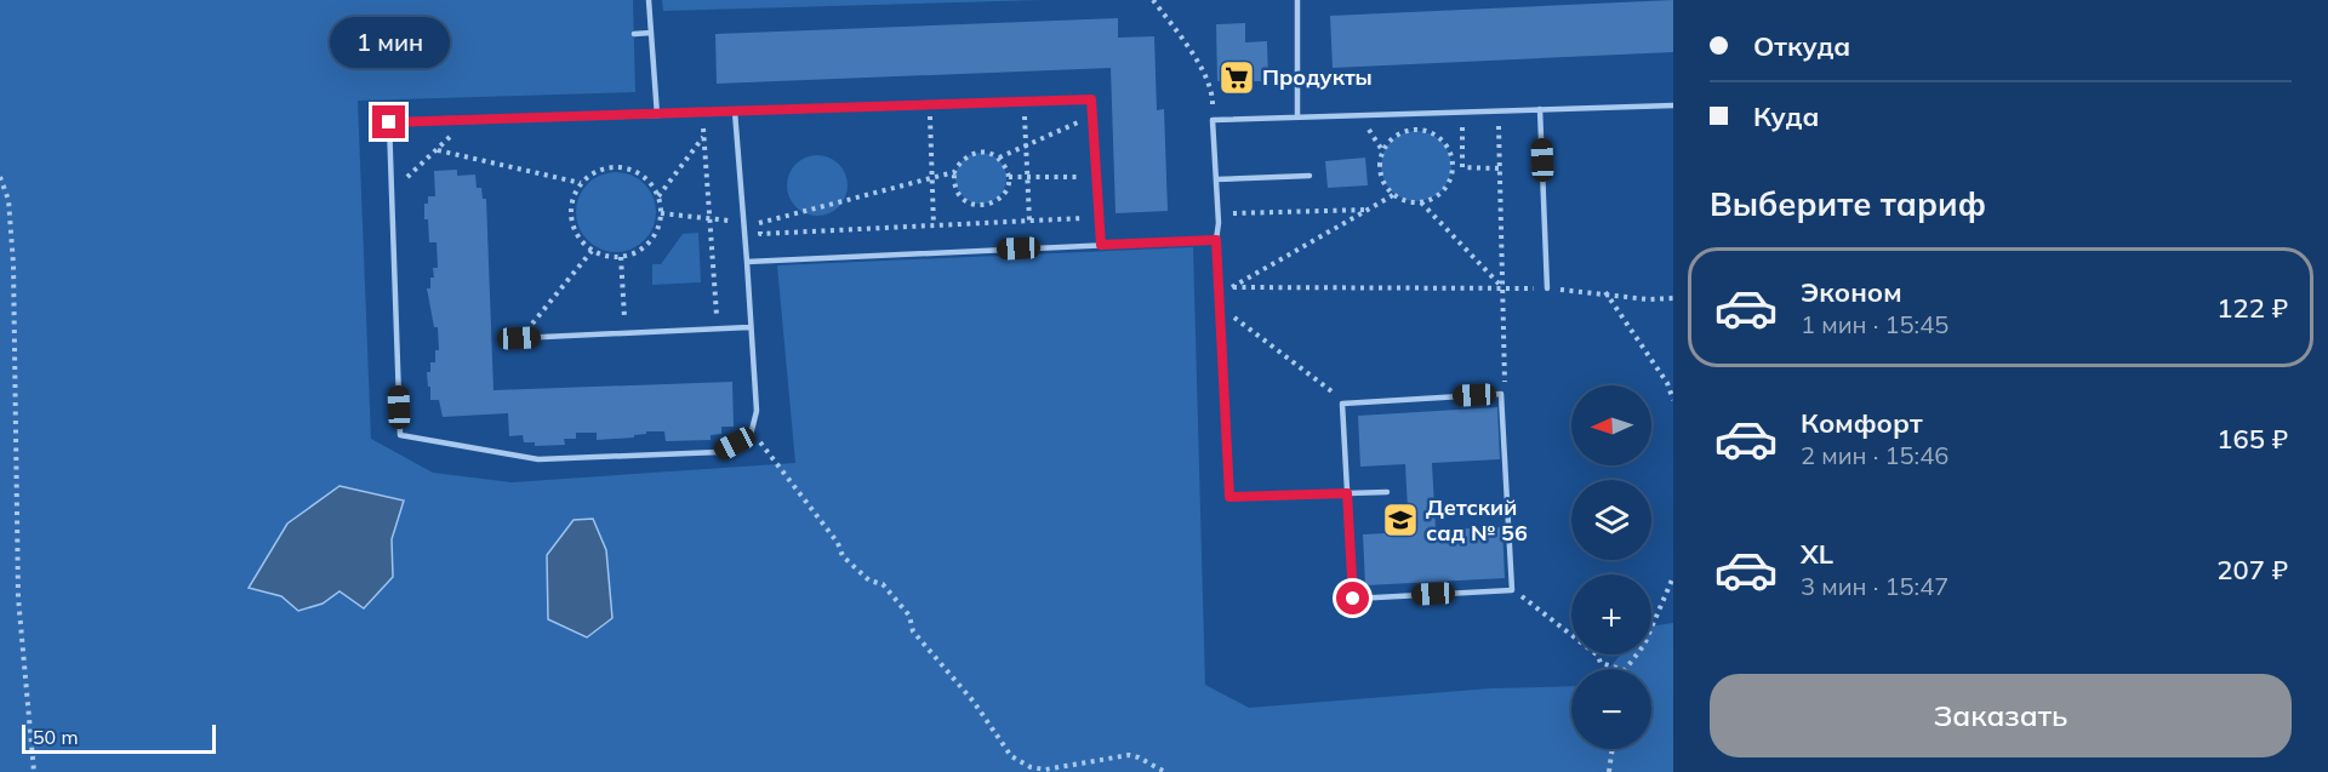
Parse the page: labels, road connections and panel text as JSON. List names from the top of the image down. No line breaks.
{"places":{"supermarket":["Продукты"],"school or university":["Детский сад № 56"]},"scale_bar":"50 m","north":"left","page":{"banner":["Откуда","Куда"],"bubble":"1 мин","heading":"Выберите тариф","list":[{"name":"Эконом","note":"1 мин · 15:45","value":"122 ₽"},{"name":"Комфорт","note":"2 мин · 15:46","value":"165 ₽"},{"name":"XL","note":"3 мин · 15:47","value":"207 ₽"}],"map_buttons":["+","−"],"buttons":"Заказать","scale":"50 m"}}
